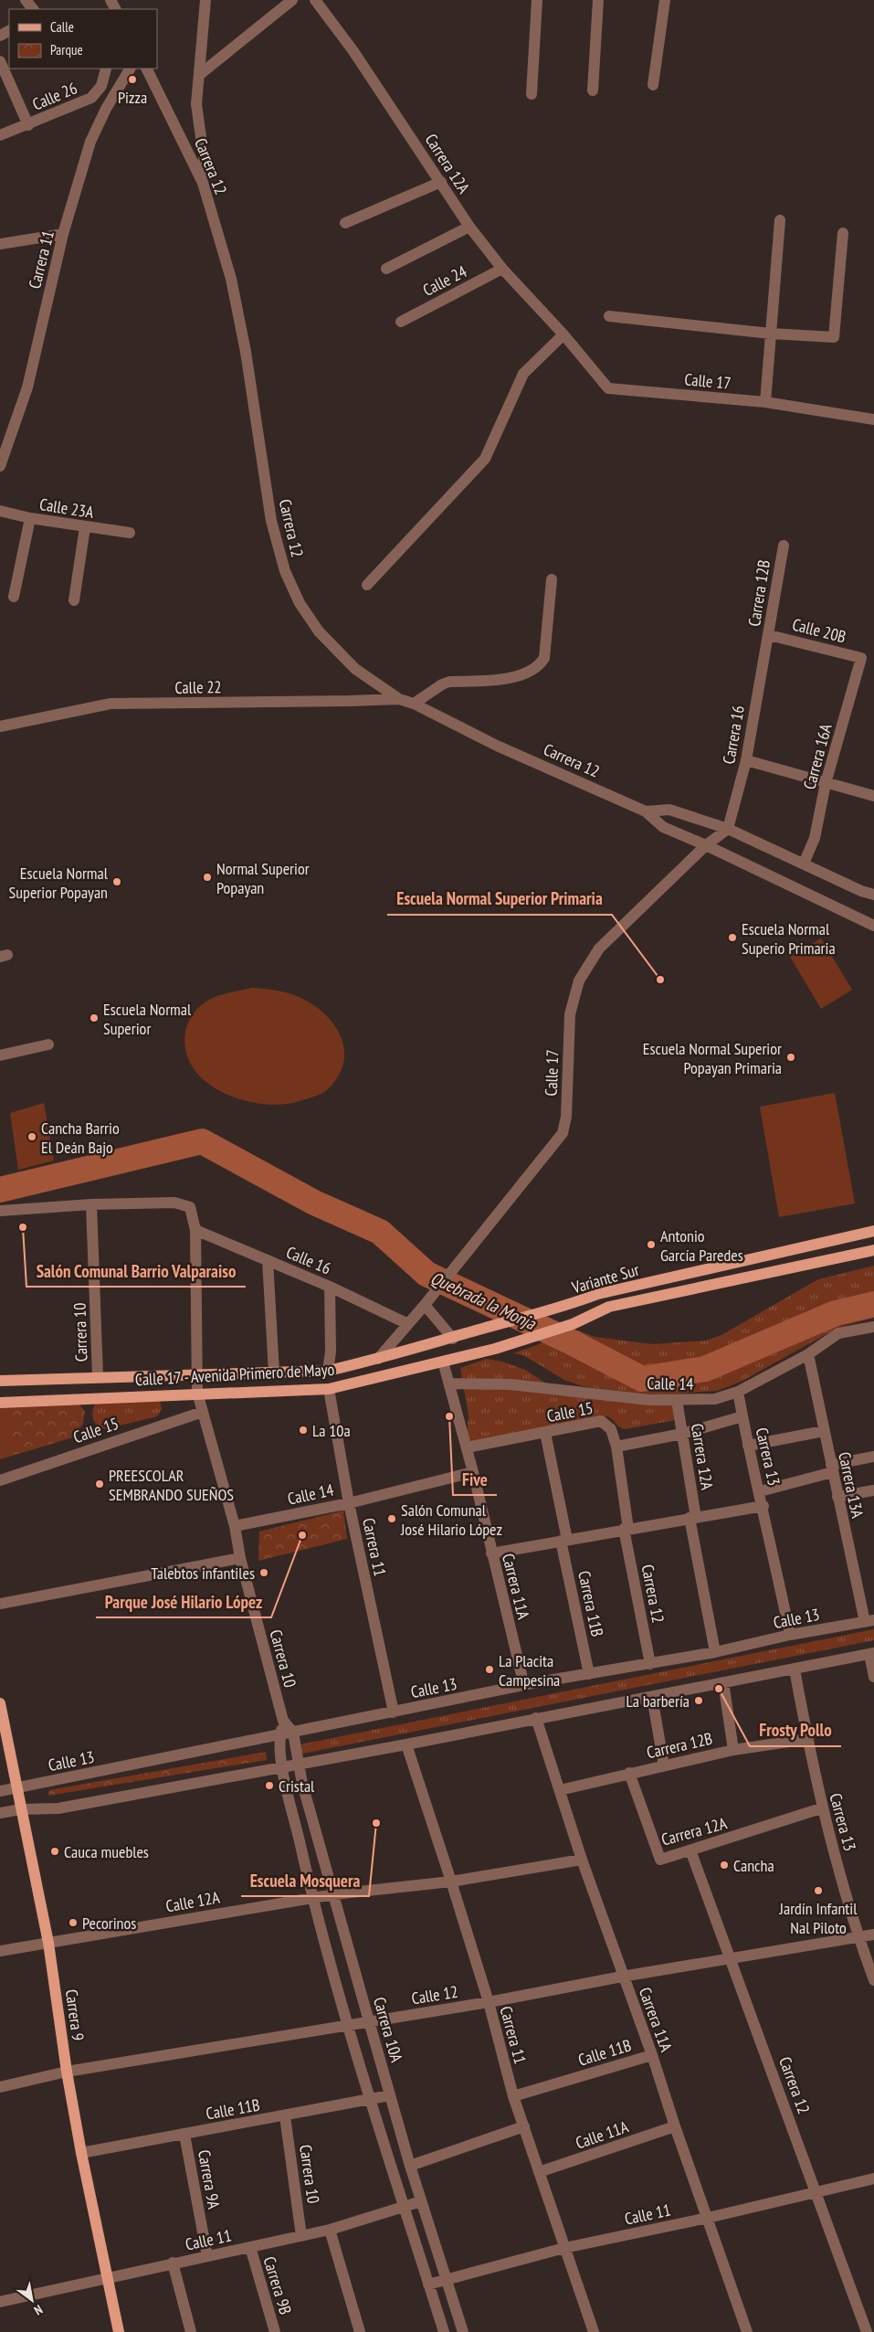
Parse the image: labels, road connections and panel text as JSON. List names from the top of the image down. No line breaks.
{"streets":{"main road":["Variante Sur","Calle 17 - Avenida Primero de Mayo","Carrera 9"],"street":["Calle 26","Carrera 12A","Carrera 12","Carrera 11","Calle 24","Calle 17","Calle 23A","Carrera 12B","Calle 20B","Calle 22","Carrera 16","Carrera 16A","Calle 16","Carrera 10","Calle 14","Calle 15","Carrera 13","Carrera 13A","Carrera 11A","Carrera 11B","Calle 13","Calle 12A","Calle 12","Carrera 10A","Calle 11B","Calle 11A","Carrera 9A","Calle 11","Carrera 9B"]},"crossings":[["Carrera 12A","Carrera 12"],["Carrera 12A","Calle 24"],["Carrera 12A","Calle 17"],["Carrera 12A","Carrera 12B"],["Carrera 12A","Calle 14"],["Carrera 12A","Carrera 13"],["Carrera 12A","Calle 13"],["Carrera 12","Calle 17"],["Carrera 12","Calle 22"],["Carrera 12","Carrera 16"],["Carrera 12","Carrera 16A"],["Carrera 12","Calle 15"],["Carrera 12","Calle 13"],["Carrera 12","Calle 12"],["Carrera 12","Calle 11"],["Carrera 11","Calle 17 - Avenida Primero de Mayo"],["Carrera 11","Calle 14"],["Carrera 11","Calle 13"],["Carrera 11","Calle 12A"],["Carrera 11","Calle 12"],["Carrera 11","Calle 11B"],["Carrera 11","Calle 11A"],["Carrera 11","Calle 11"],["Calle 17","Carrera 16"],["Calle 17","Calle 16"],["Calle 17","Calle 17 - Avenida Primero de Mayo"],["Carrera 12B","Calle 20B"],["Carrera 12B","Carrera 16"],["Carrera 12B","Carrera 13"],["Carrera 12B","Carrera 11A"],["Calle 20B","Carrera 16"],["Calle 20B","Carrera 16A"],["Variante Sur","Calle 17 - Avenida Primero de Mayo"],["Carrera 10","Calle 17 - Avenida Primero de Mayo"],["Carrera 10","Calle 14"],["Carrera 10","Calle 15"],["Carrera 10","Calle 13"],["Carrera 10","Carrera 10A"],["Carrera 10","Calle 11B"],["Carrera 10","Calle 11"],["Calle 17 - Avenida Primero de Mayo","Carrera 11A"],["Calle 14","Carrera 13"],["Calle 14","Carrera 13A"],["Calle 14","Carrera 11A"],["Calle 15","Carrera 11A"],["Calle 15","Carrera 11B"],["Carrera 13","Calle 13"],["Carrera 13","Calle 12"],["Carrera 13A","Calle 13"],["Carrera 11A","Calle 13"],["Carrera 11A","Calle 12A"],["Carrera 11A","Calle 12"],["Carrera 11A","Calle 11B"],["Carrera 11A","Calle 11A"],["Carrera 11A","Calle 11"],["Carrera 11B","Calle 13"],["Calle 13","Carrera 9"],["Calle 13","Carrera 10A"],["Calle 12A","Carrera 9"],["Calle 12A","Carrera 10A"],["Calle 12","Carrera 9"],["Calle 12","Carrera 10A"],["Carrera 9","Calle 11B"],["Carrera 9","Calle 11"],["Carrera 10A","Calle 11B"],["Carrera 10A","Calle 11"],["Calle 11B","Carrera 9A"],["Carrera 9A","Calle 11"],["Calle 11","Carrera 9B"]],"water":["Quebrada la Monja"],"places":["Pizza","Normal Superior Popayan","Escuela Normal Superior Popayan","Escuela Normal Superio Primaria","Escuela Normal Superior Primaria","Escuela Normal Superior","Escuela Normal Superior Popayan Primaria","Cancha Barrio El Deán Bajo","Salón Comunal Barrio Valparaiso","Antonio García Paredes","Five","La 10a","PREESCOLAR SEMBRANDO SUEÑOS","Salón Comunal José Hilario López","Parque José Hilario López","Talebtos infantiles","La Placita Campesina","Frosty Pollo","La barbería","Cristal","Escuela Mosquera","Cauca muebles","Cancha","Jardín Infantil Nal Piloto","Pecorinos"],"legend":["Calle","Parque"],"north":"bottom right"}
